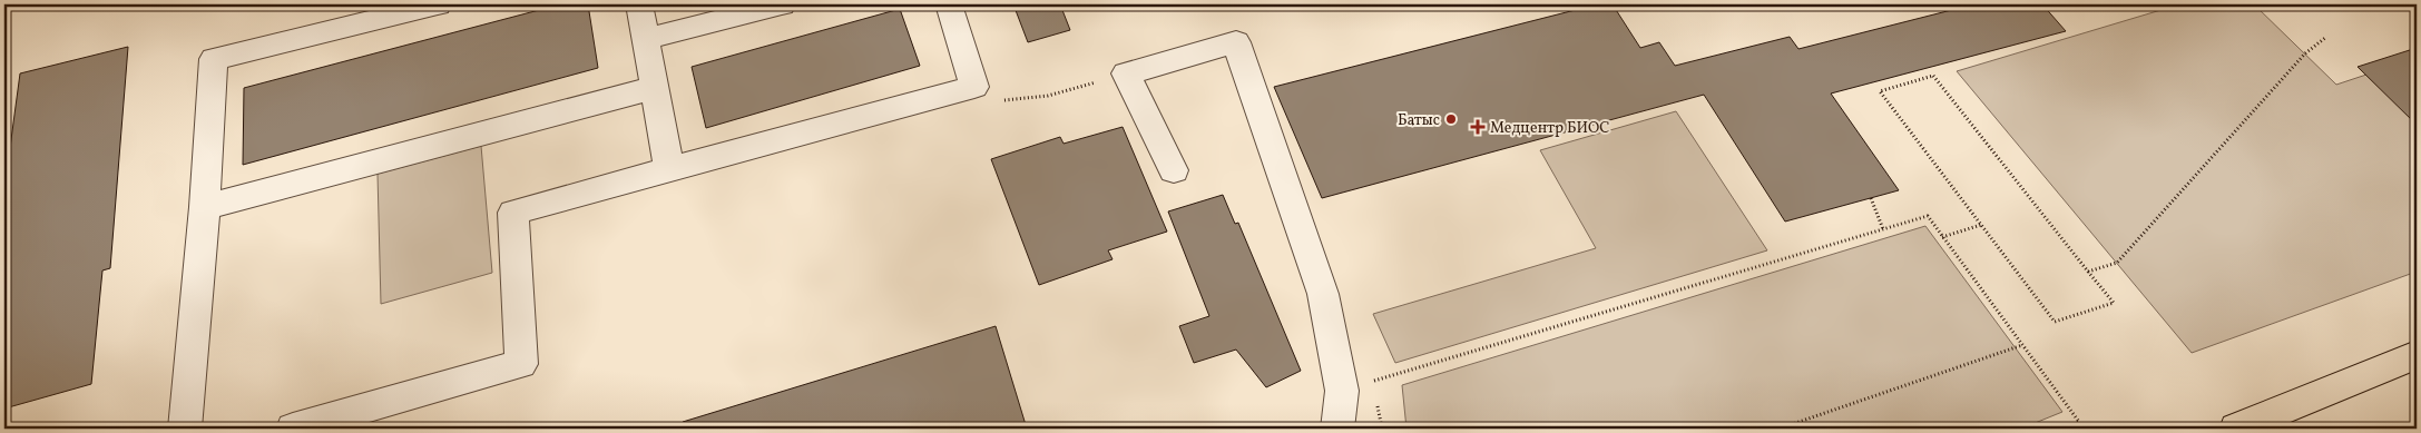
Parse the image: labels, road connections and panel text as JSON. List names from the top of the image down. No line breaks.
{"places":{"other":["Батыс"],"health":["Медцентр БИОС"]}}
